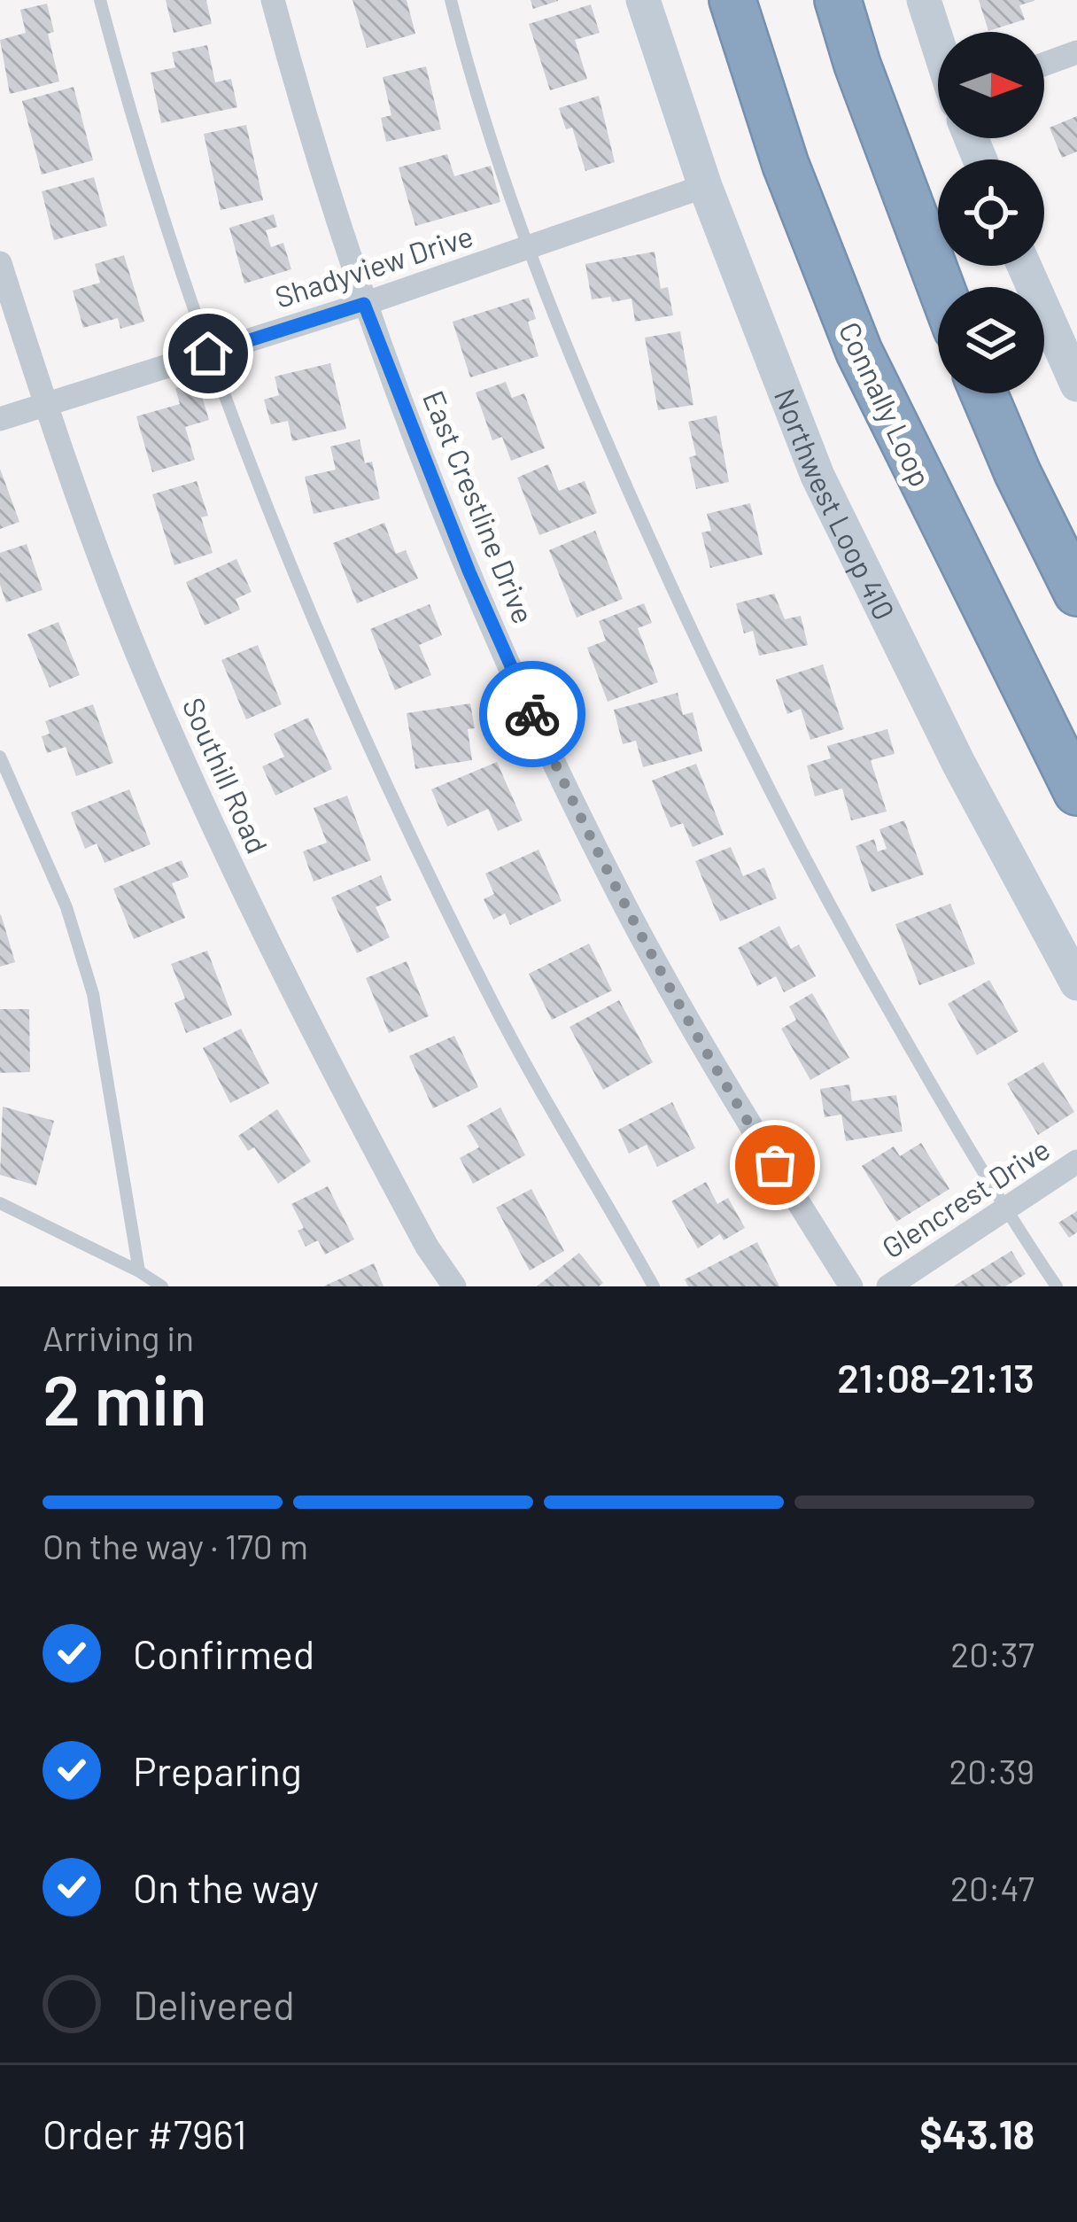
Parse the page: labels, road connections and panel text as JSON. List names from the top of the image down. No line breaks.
{"streets":{"highway":["Connally Loop"],"main road":["Northwest Loop 410"],"street":["Shadyview Drive","East Crestline Drive","Southill Road","Glencrest Drive"]},"crossings":[["Shadyview Drive","Northwest Loop 410"],["Shadyview Drive","East Crestline Drive"],["Shadyview Drive","Southill Road"]],"north":"right","page":{"heading":["2 min","Arriving in","21:08–21:13"],"panel":["Order #7961","$43.18"],"bar":"On the way · 170 m","list":[["Confirmed","20:37"],["Preparing","20:39"],["On the way","20:47"],"Delivered"]}}
